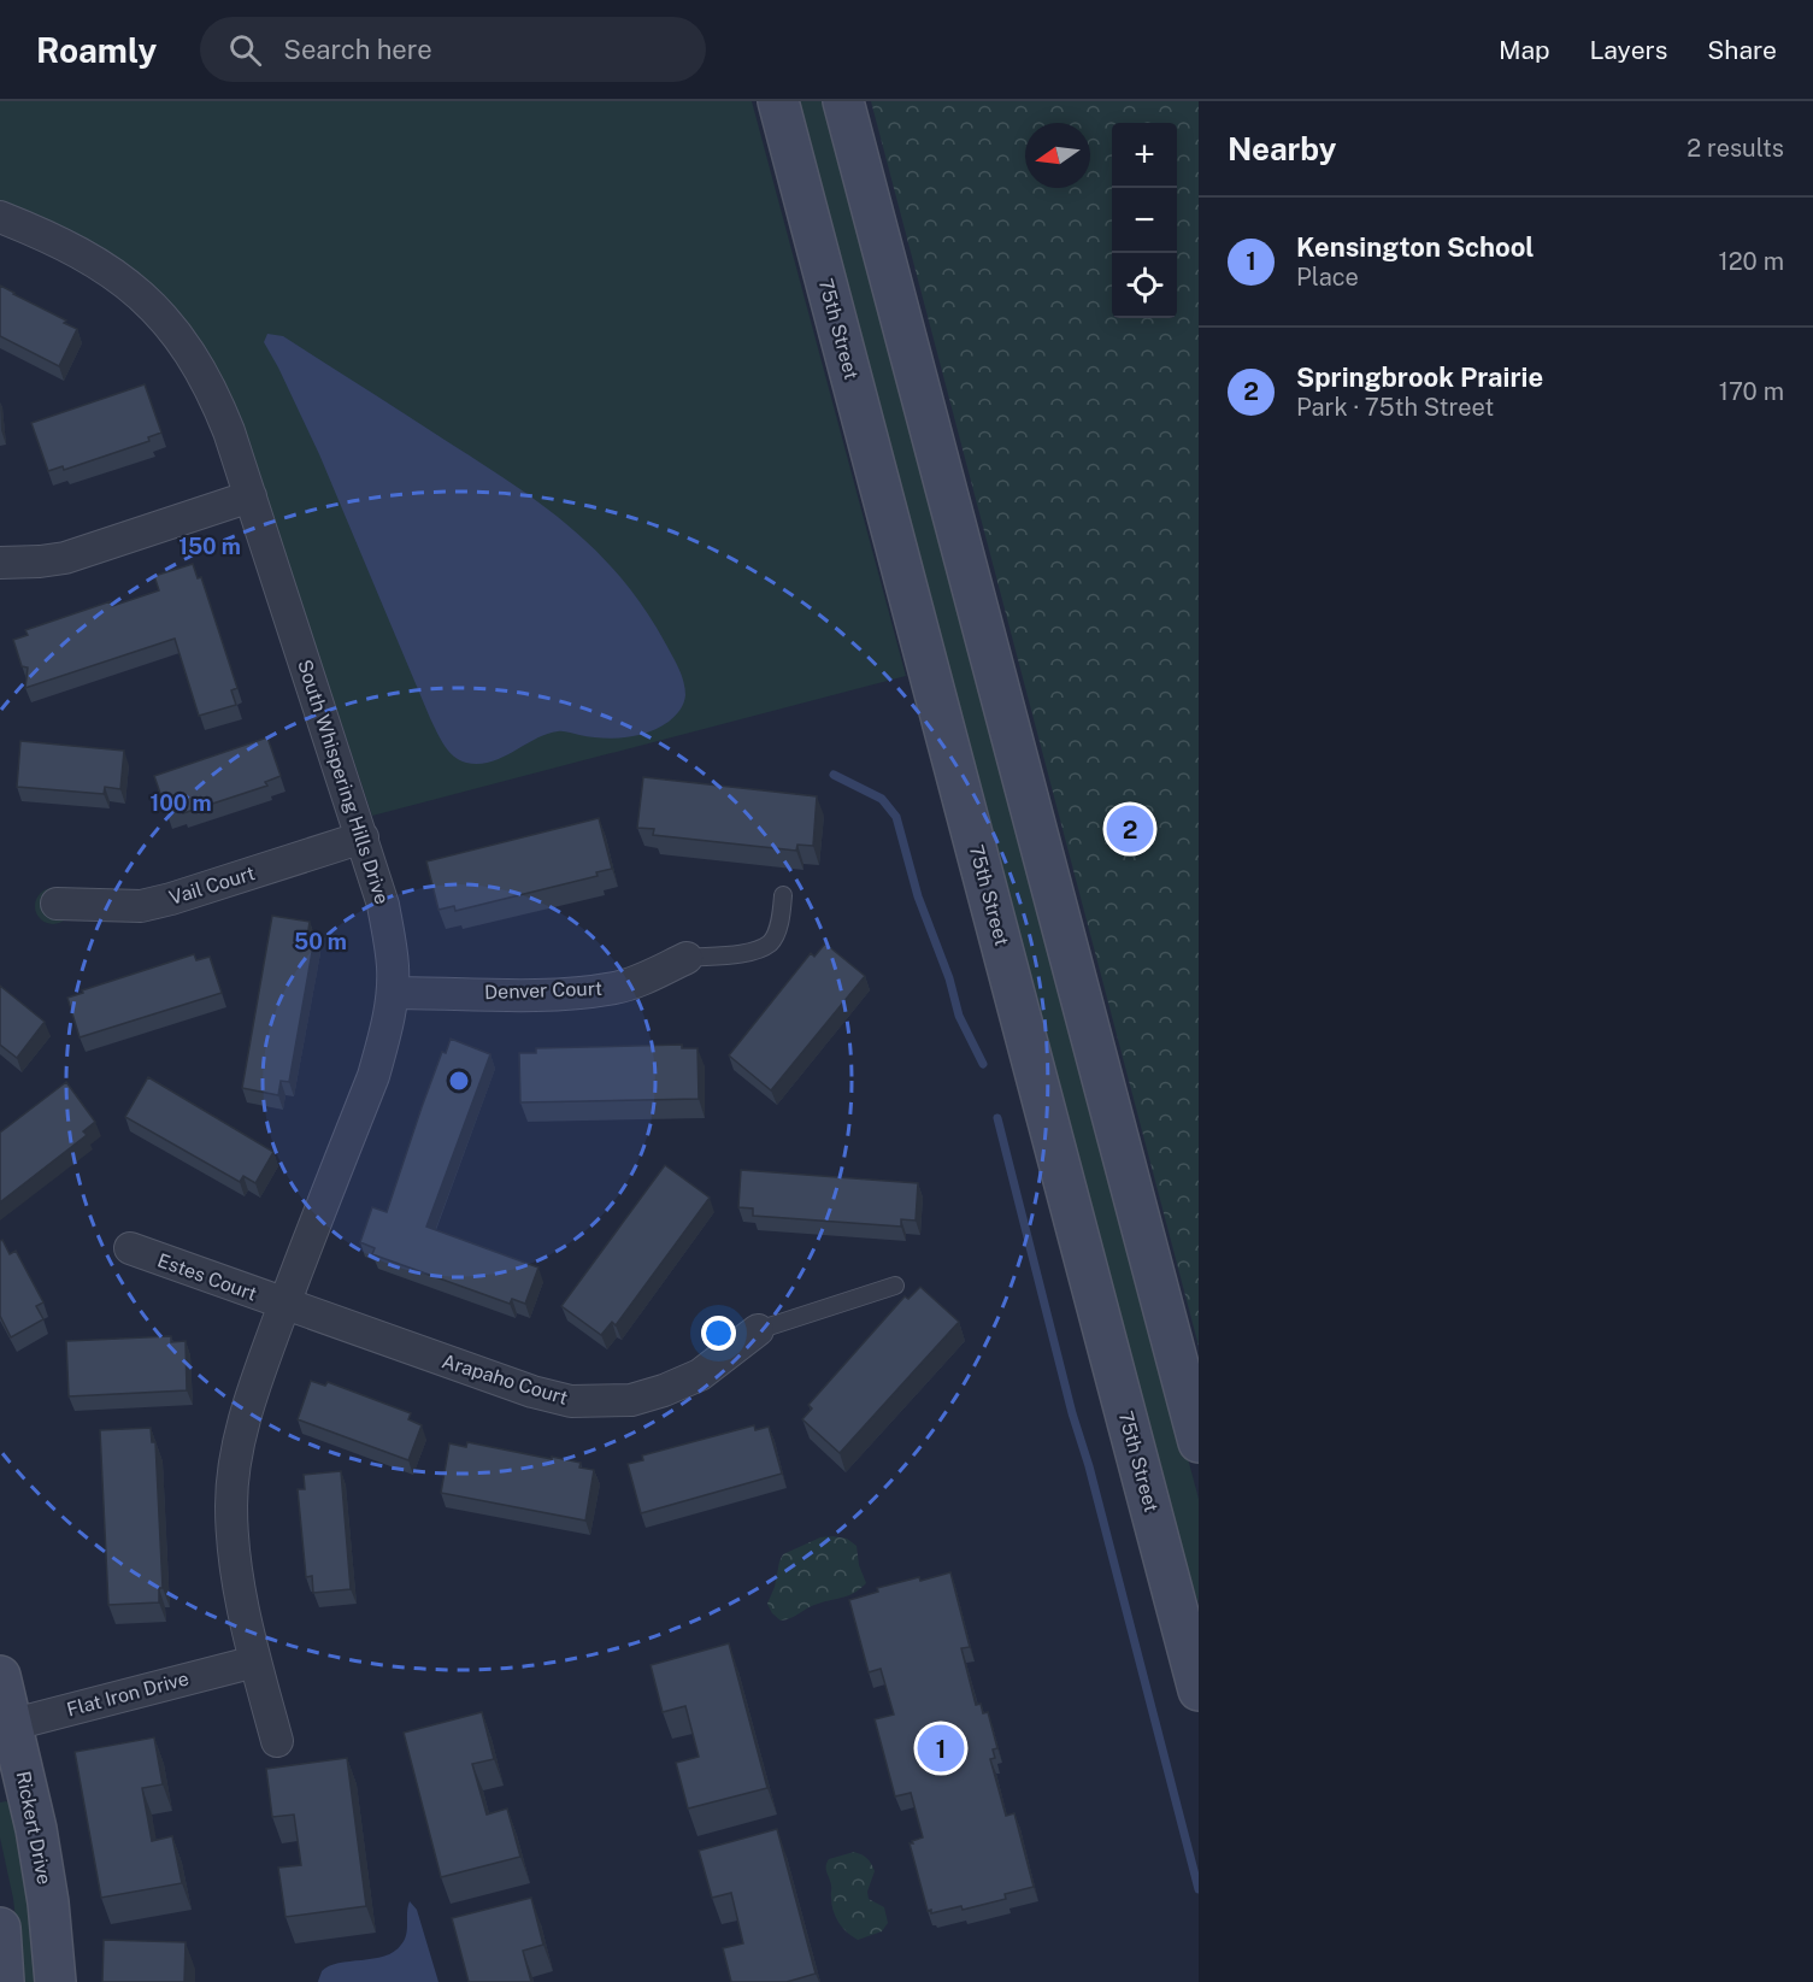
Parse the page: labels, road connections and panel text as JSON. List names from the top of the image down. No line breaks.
{"streets":{"main road":["75th Street","Rickert Drive"],"street":["South Whispering Hills Drive","Vail Court","Denver Court","Estes Court","Arapaho Court","Flat Iron Drive"]},"crossings":[["South Whispering Hills Drive","Vail Court"],["South Whispering Hills Drive","Denver Court"],["South Whispering Hills Drive","Estes Court"],["South Whispering Hills Drive","Arapaho Court"],["South Whispering Hills Drive","Flat Iron Drive"],["Estes Court","Arapaho Court"],["Flat Iron Drive","Rickert Drive"]],"north":"left","page":{"header":"Roamly","search":"Search here","nav":["Map","Layers","Share"],"heading":["Nearby","2 results"],"map_buttons":["+","−"],"list":[{"mark":"1","name":"Kensington School","note":"Place","value":"120 m"},{"mark":"2","name":"Springbrook Prairie","note":"Park · 75th Street","value":"170 m"}],"pins":["2","1"]},"rings":["150 m","100 m","50 m"]}
